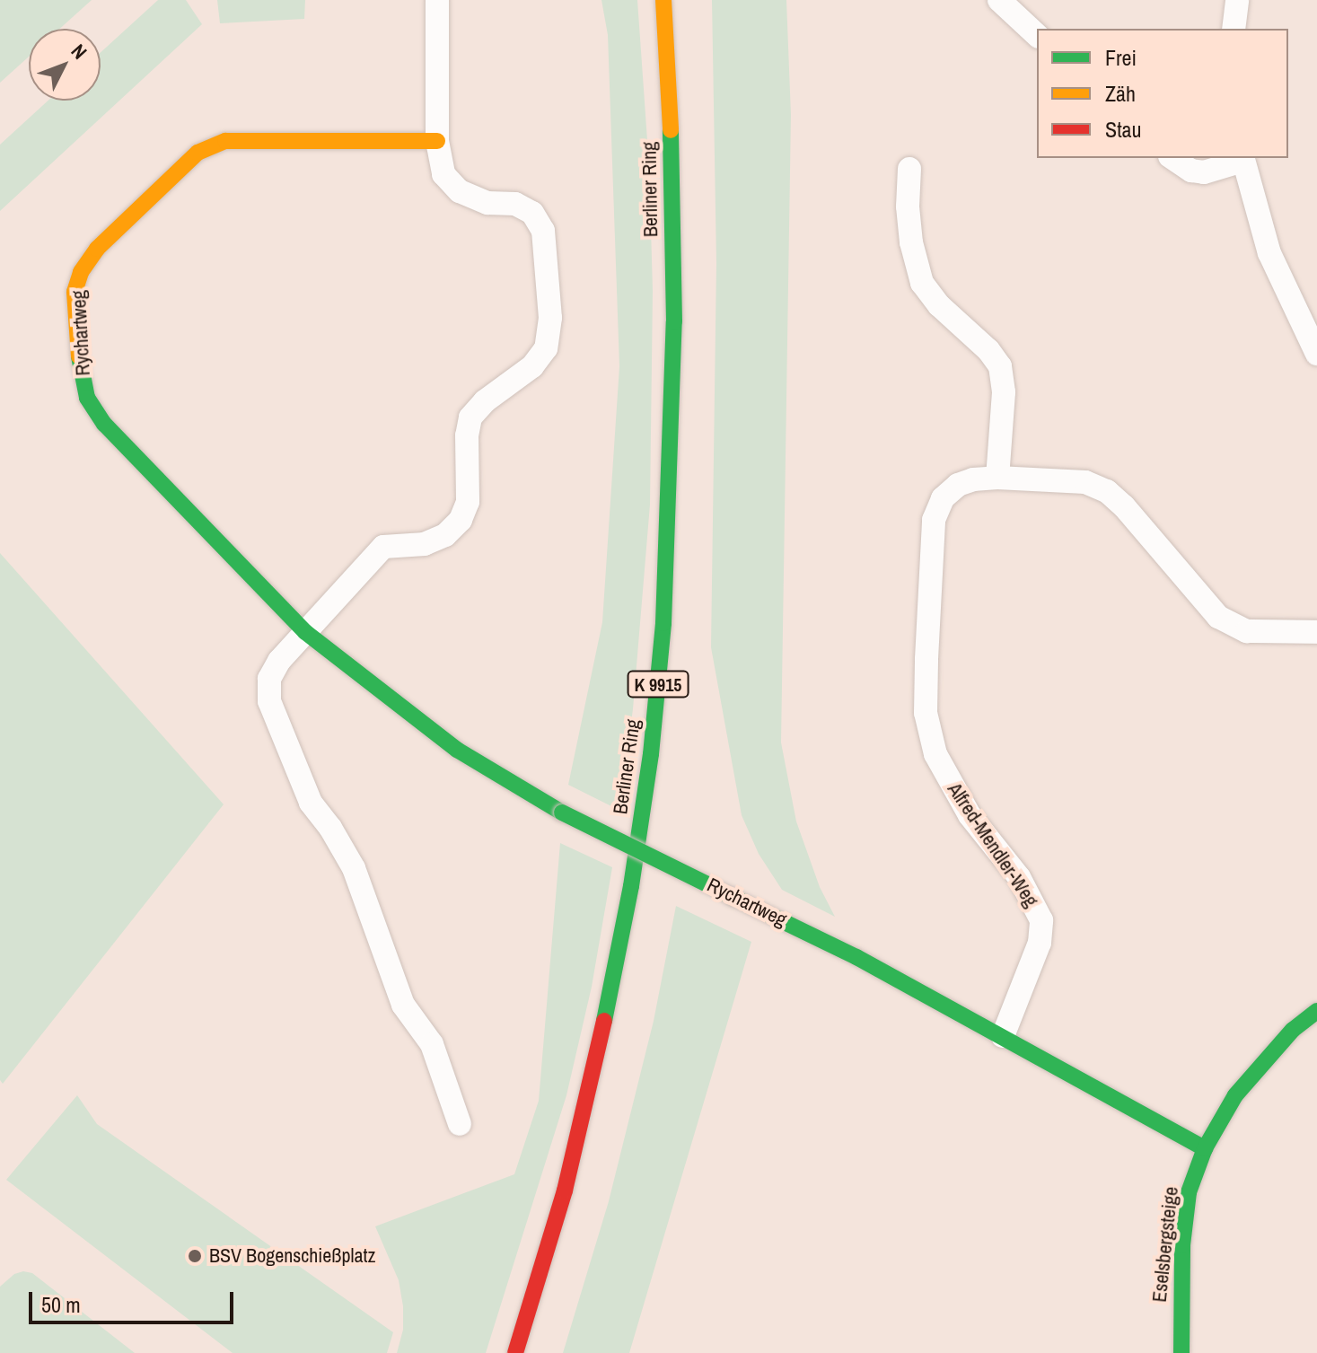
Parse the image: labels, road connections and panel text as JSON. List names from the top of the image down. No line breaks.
{"streets":{"street":["Berliner Ring","Rychartweg","K 9915","Alfred-Mendler-Weg","Eselsbergsteige"]},"crossings":[["Rychartweg","Alfred-Mendler-Weg"],["Rychartweg","Eselsbergsteige"]],"places":["BSV Bogenschießplatz"],"legend":["Frei","Zäh","Stau"],"scale_bar":"50 m","north":"top right"}
